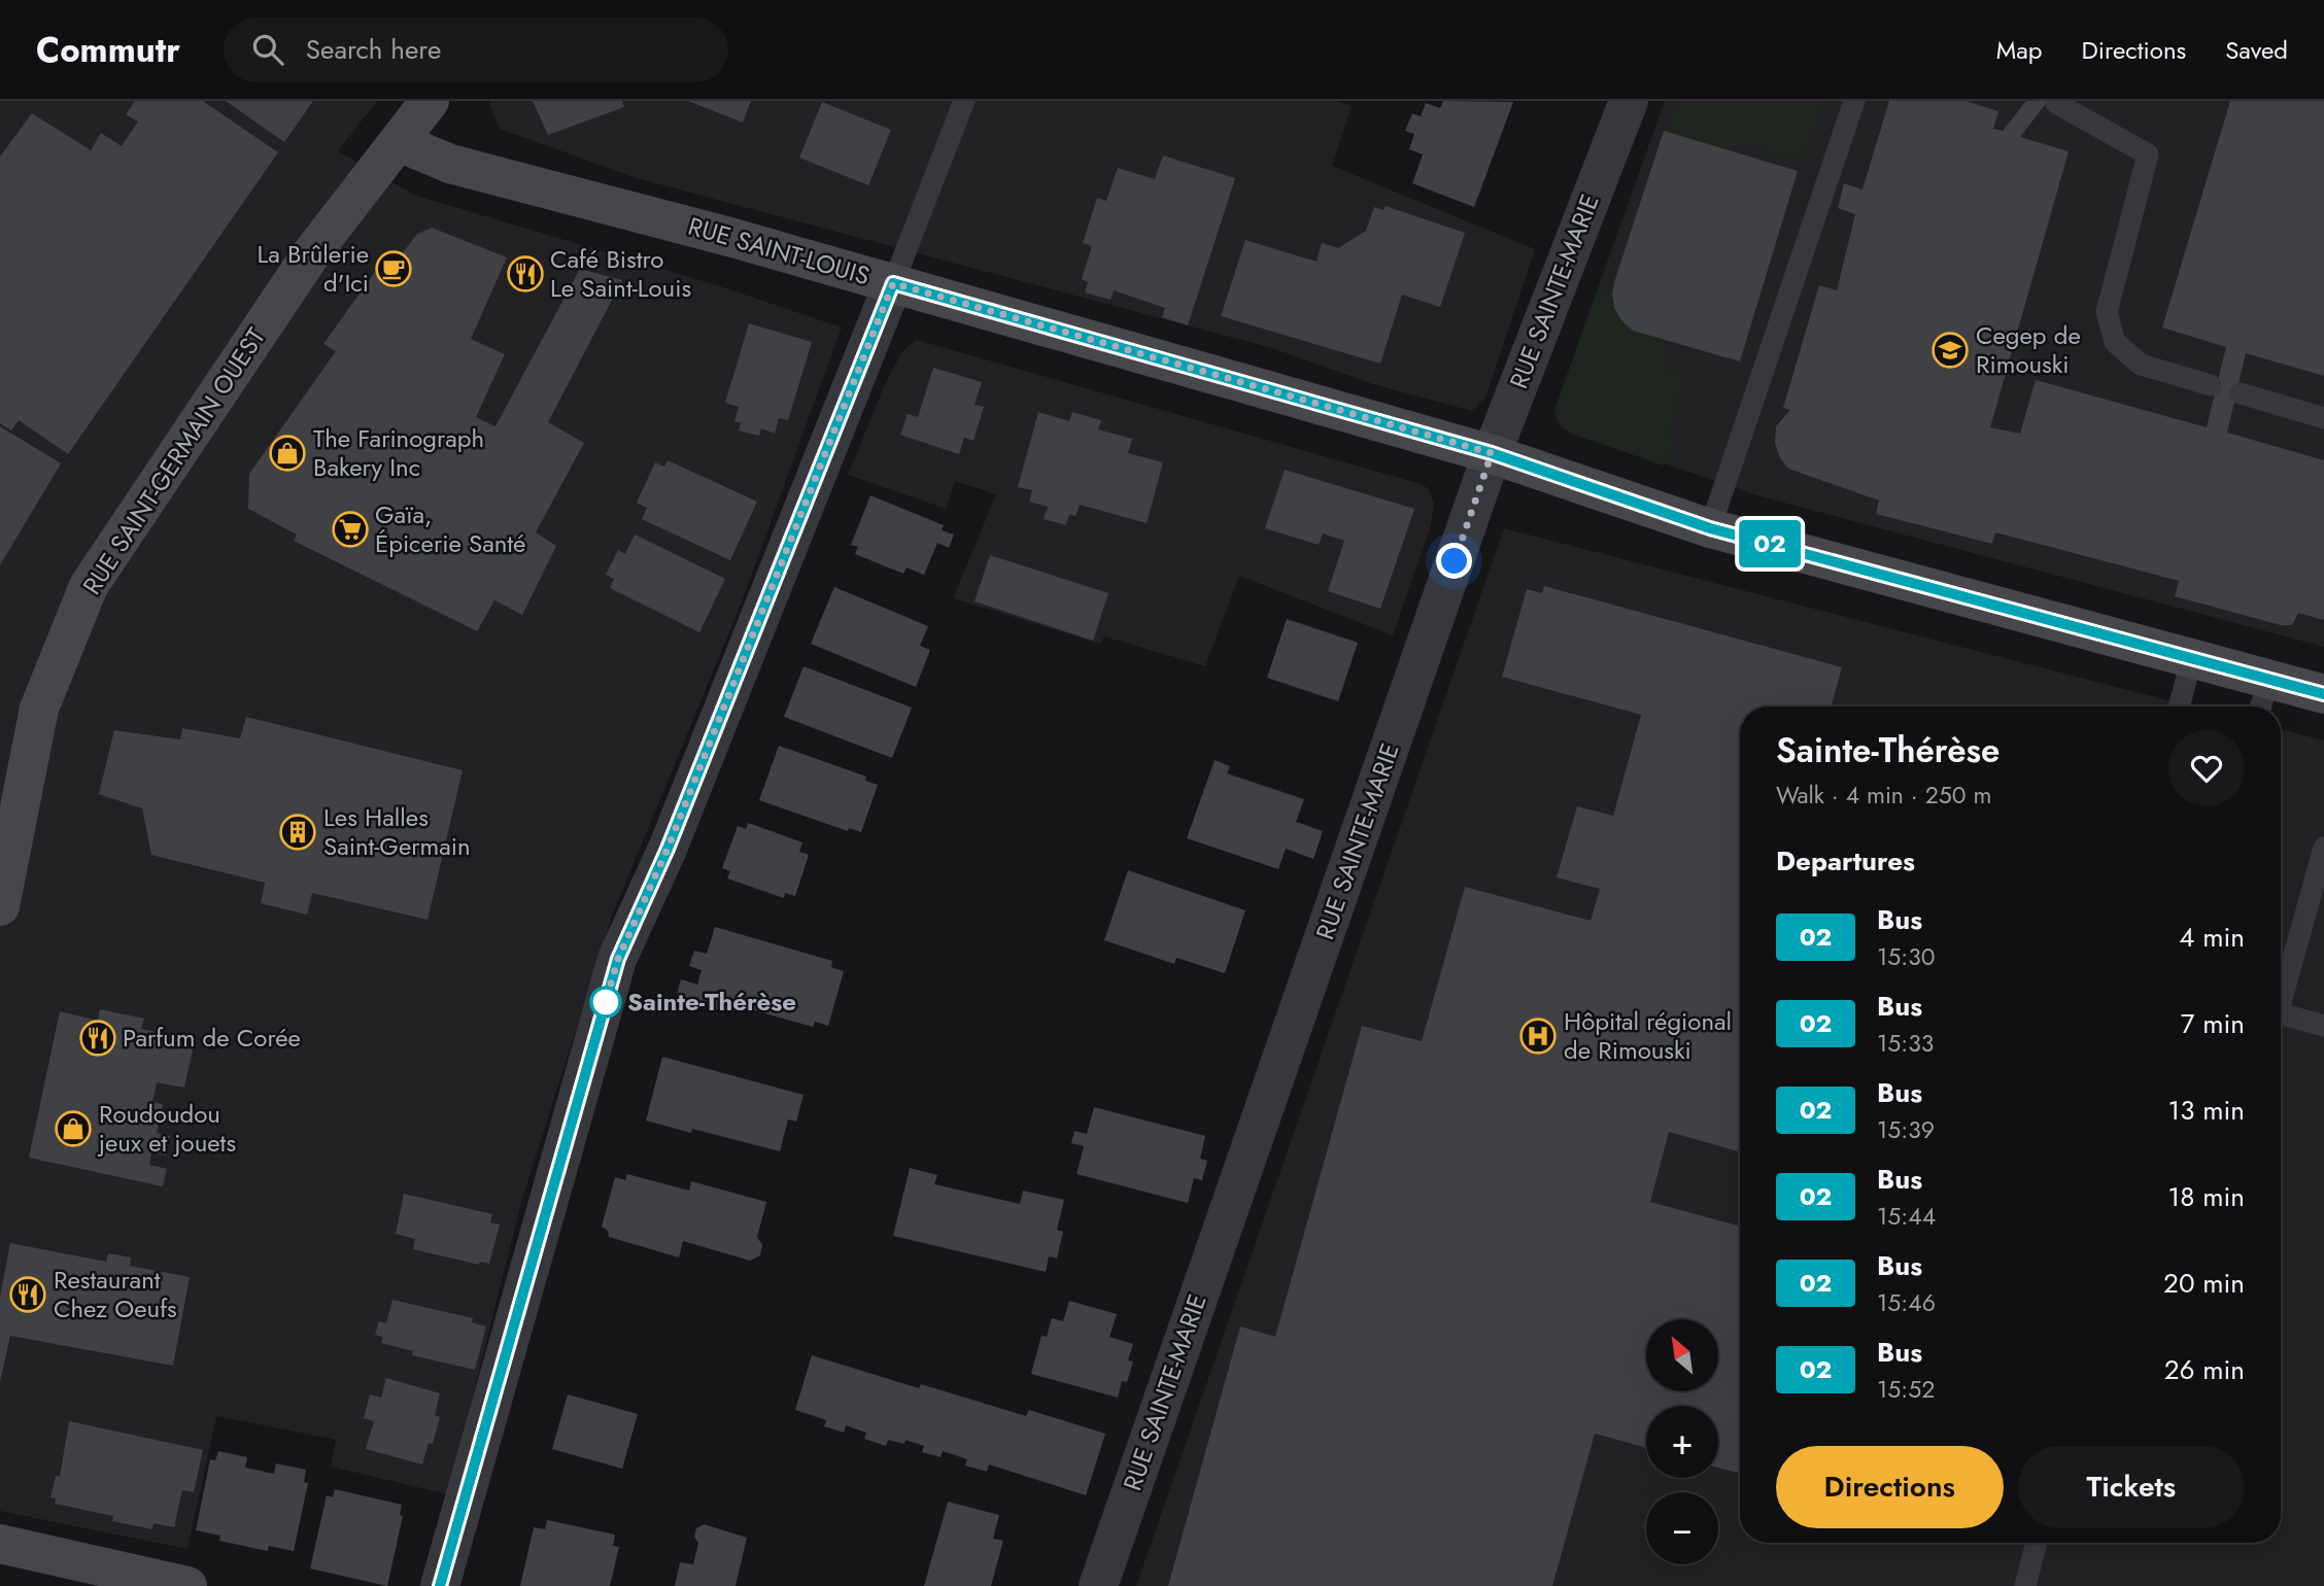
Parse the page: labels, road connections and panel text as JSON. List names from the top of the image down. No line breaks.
{"streets":{"street":["RUE SAINT-LOUIS","RUE SAINTE-MARIE","RUE SAINT-GERMAIN OUEST"]},"crossings":[["RUE SAINT-LOUIS","RUE SAINTE-MARIE"],["RUE SAINT-LOUIS","RUE SAINT-GERMAIN OUEST"]],"places":{"cafe":["La Brûlerie d'Ici"],"restaurant":["Café Bistro Le Saint-Louis","Parfum de Corée","Restaurant Chez Oeufs"],"school or university":["Cegep de Rimouski"],"shop":["The Farinograph Bakery Inc","Roudoudou jeux et jouets"],"supermarket":["Gaïa, Épicerie Santé"],"building":["Les Halles Saint-Germain"],"other":["Sainte-Thérèse"],"hospital":["Hôpital régional de Rimouski"]},"lines":["bus line 02"],"north":"top left","page":{"header":"Commutr","search":"Search here","nav":["Map","Directions","Saved"],"on_map":"02","heading":[["Sainte-Thérèse","Walk · 4 min · 250 m"],"Departures"],"list":[{"mark":"02","name":"Bus","note":"15:30","value":"4 min"},{"mark":"02","name":"Bus","note":"15:33","value":"7 min"},{"mark":"02","name":"Bus","note":"15:39","value":"13 min"},{"mark":"02","name":"Bus","note":"15:44","value":"18 min"},{"mark":"02","name":"Bus","note":"15:46","value":"20 min"},{"mark":"02","name":"Bus","note":"15:52","value":"26 min"}],"map_buttons":["+","−"],"buttons":["Directions","Tickets"]}}
